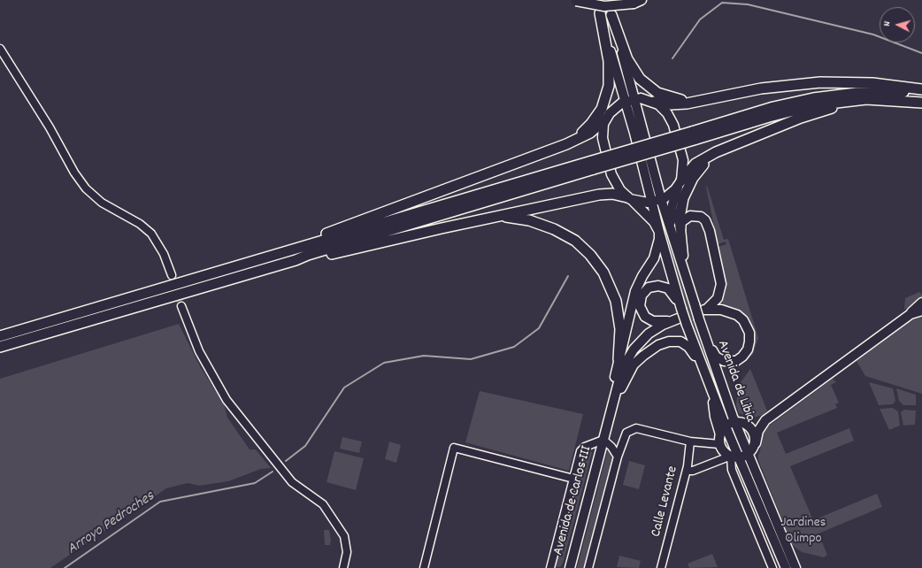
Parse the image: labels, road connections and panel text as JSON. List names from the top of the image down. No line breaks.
{"streets":{"main road":["Avenida de Libia","Avenida de Carlos III"],"street":["Calle Levante"]},"crossings":[["Avenida de Libia","Avenida de Carlos III"]],"water":["Arroyo Pedroches"],"parks":["Jardines Olimpo"],"north":"left"}
